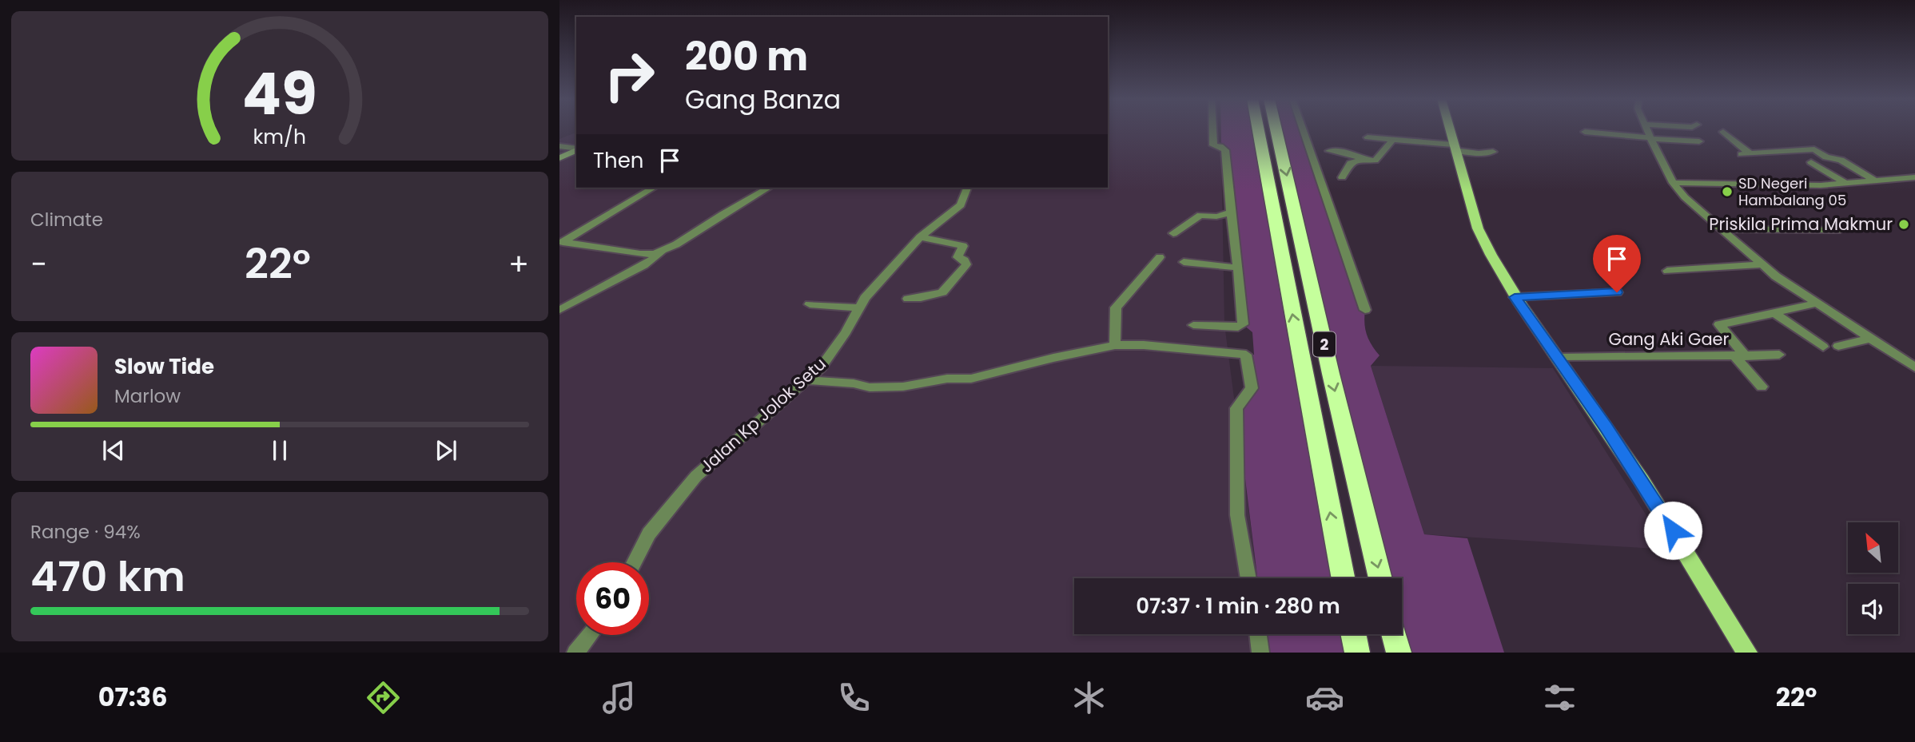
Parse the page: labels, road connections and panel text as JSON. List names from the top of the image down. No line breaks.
{"streets":{"highway":["2"],"street":["Gang Aki Gaer","Jalan Kp Jolok Setu"]},"places":["SD Negeri Hambalang 05","Priskila Prima Makmur"],"north":"top left","page":{"turn":["200 m","Gang Banza"],"then":"Then","tile":["Climate",["Range · 94%","470 km"]],"heat":["−","22°","+"],"song":["Slow Tide","Marlow"],"limit":"60","trip":"07:37 · 1 min · 280 m","tabs":["07:36","22°"],"gauge":["49","km/h"]}}
